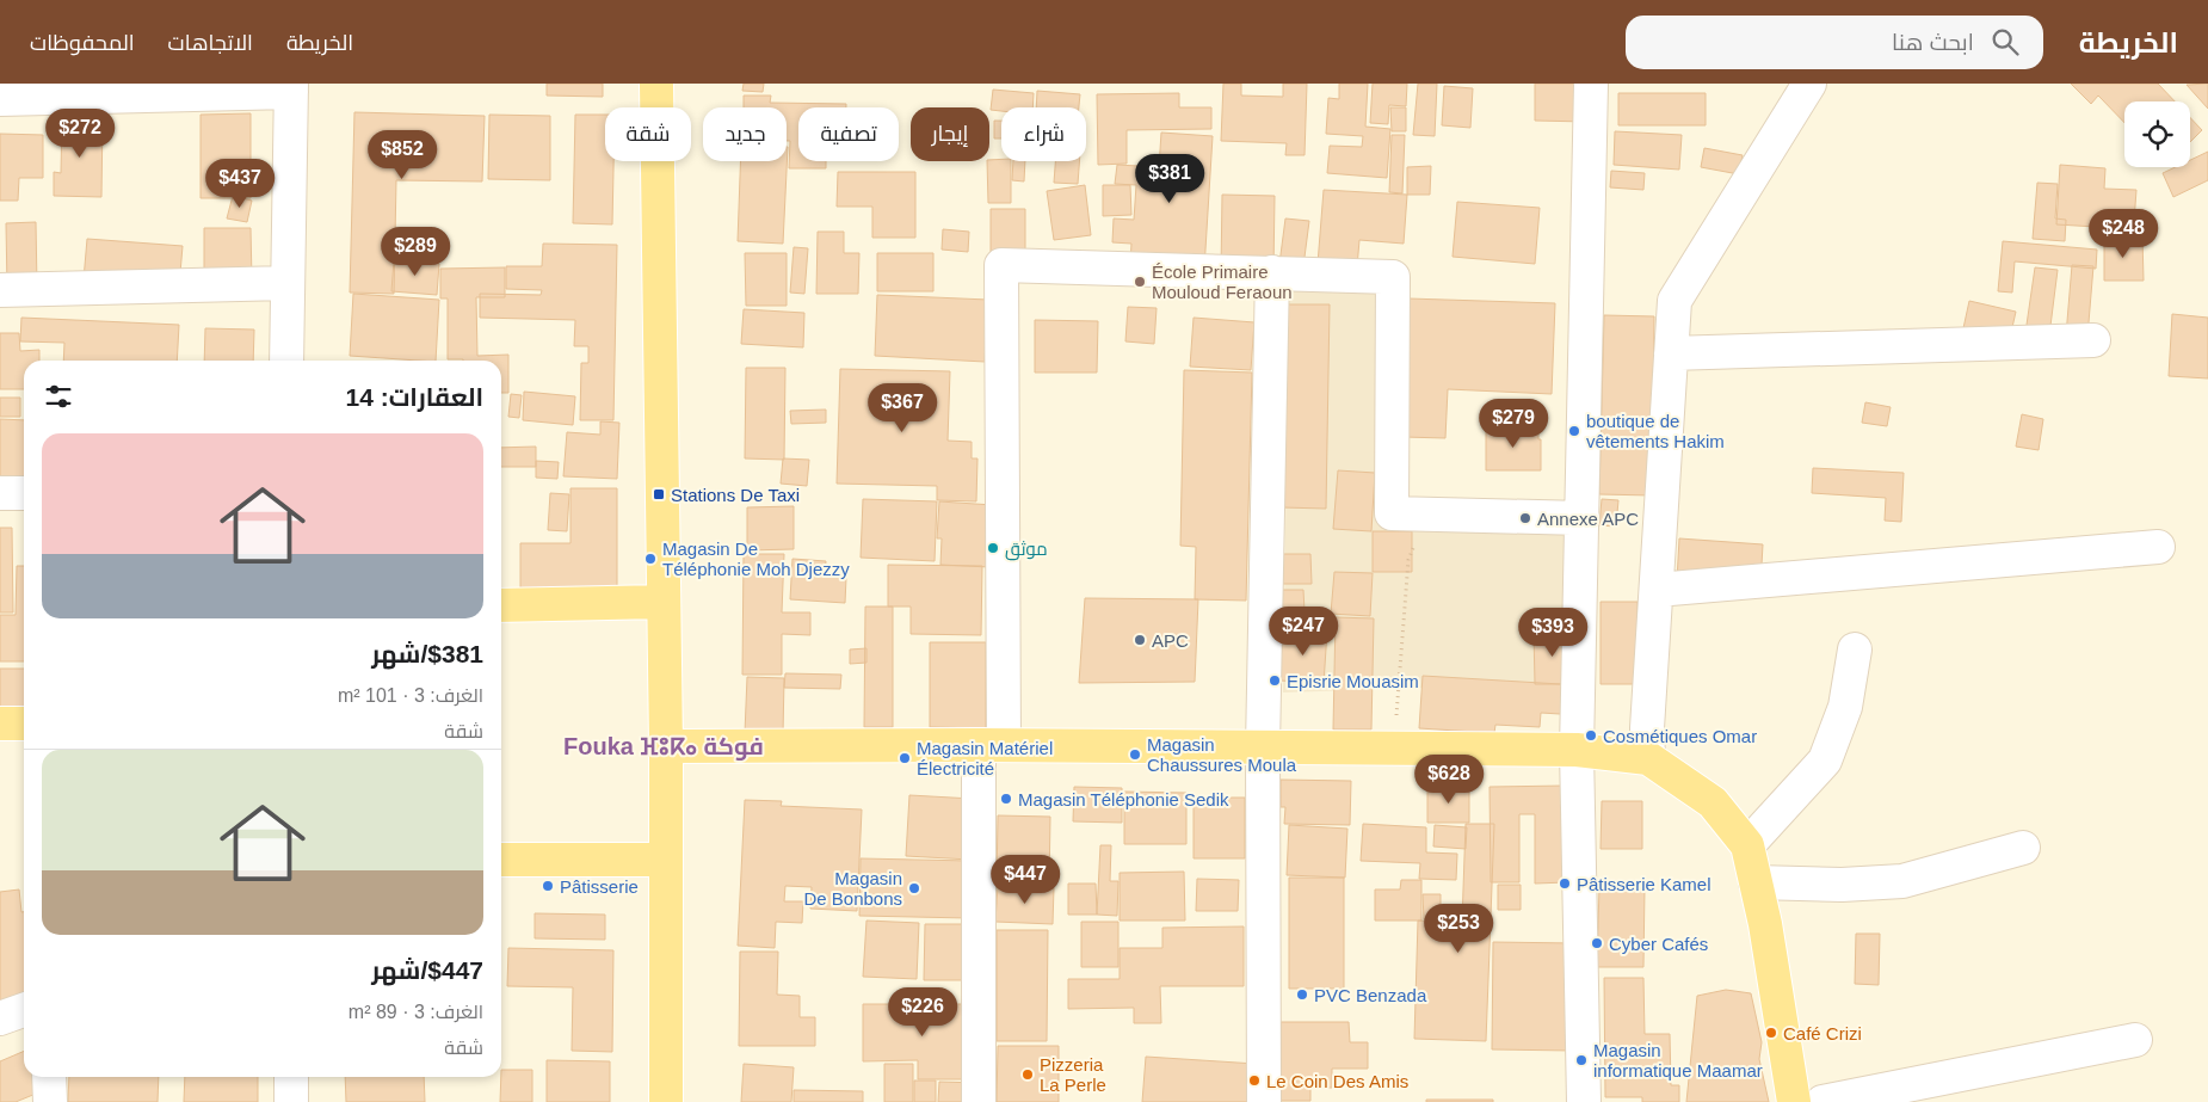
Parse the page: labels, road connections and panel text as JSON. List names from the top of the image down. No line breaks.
{"districts":["Fouka ⴼⵓⴽⴰ فوكة"],"places":{"other":["École Primaire Mouloud Feraoun","boutique de vêtements Hakim","Annexe APC","موثق","Magasin De Téléphonie Moh Djezzy","APC","Episrie Mouasim","Cosmétiques Omar","Magasin Chaussures Moula","Magasin Matériel Électricité","Magasin Téléphonie Sedik","Pâtisserie Kamel","Pâtisserie","Magasin De Bonbons","Cyber Cafés","PVC Benzada","Café Crizi","Magasin informatique Maamar","Pizzeria La Perle","Le Coin Des Amis"],"transit":["Stations De Taxi"]},"page":{"header":"الخريطة","search":"ابحث هنا","nav":["الخريطة","الاتجاهات","المحفوظات"],"chip":["شراء","إيجار","تصفية","جديد","شقة"],"price":["$272","$852","$381","$437","$248","$289","$367","$279","$247","$393","$628","$447","$253","$226"],"heading":"العقارات: 14","list":[{"name":"$381/شهر","note":"الغرف: 3 · 101 m² · شقة"},{"name":"$447/شهر","note":"الغرف: 3 · 89 m² · شقة"}]}}
